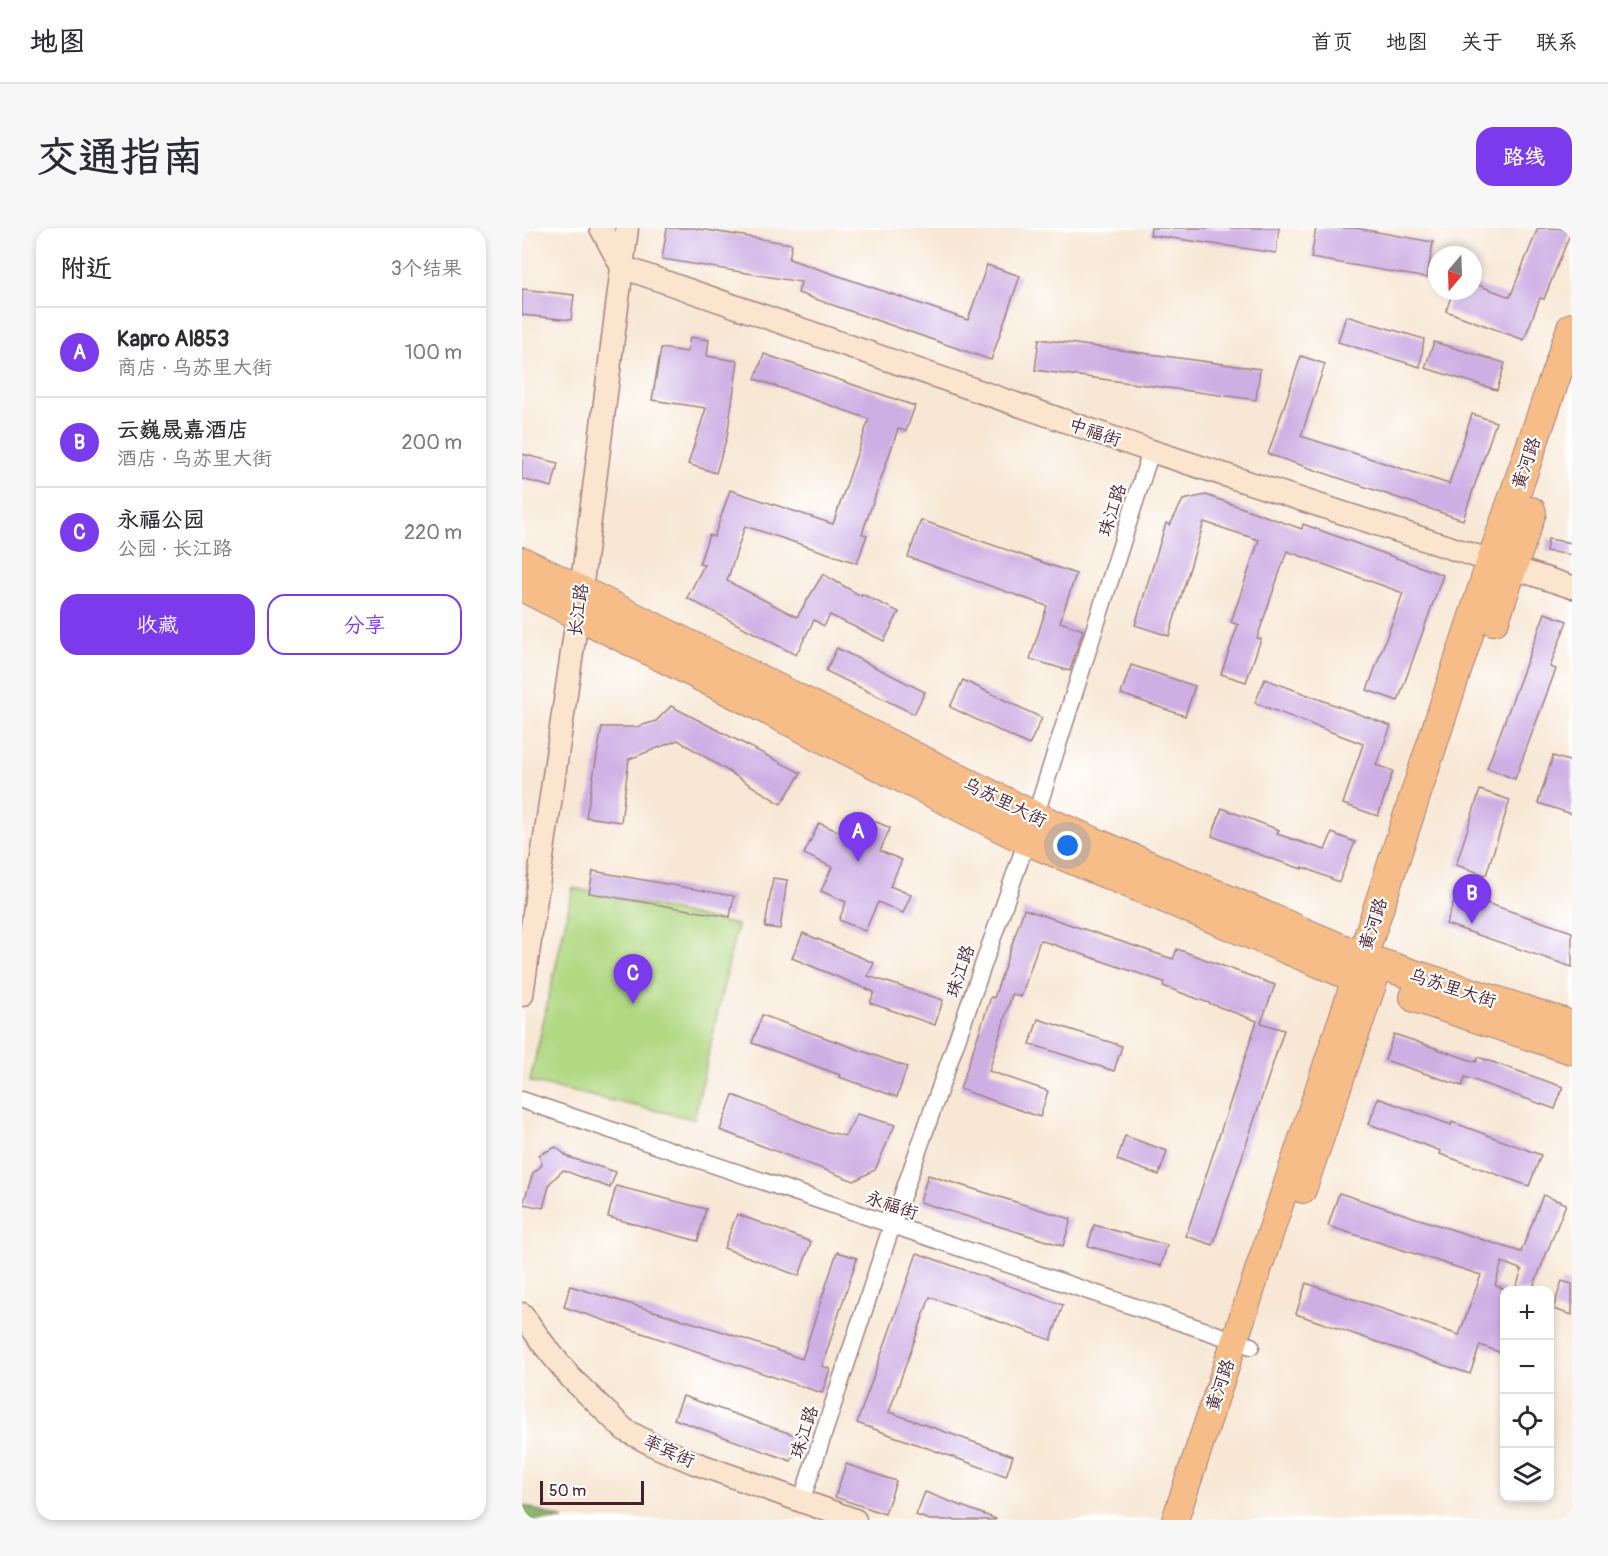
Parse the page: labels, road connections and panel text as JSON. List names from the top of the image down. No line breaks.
{"streets":{"highway":["黄河路","乌苏里大街"],"street":["中福街","珠江路","长江路","永福街","率宾街"]},"crossings":[["中福街","黄河路"],["中福街","珠江路"],["中福街","长江路"],["黄河路","乌苏里大街"],["黄河路","永福街"],["珠江路","乌苏里大街"],["珠江路","永福街"],["珠江路","率宾街"],["长江路","乌苏里大街"]],"scale_bar":"50 m","north":"bottom","page":{"header":"地图","nav":["首页","地图","关于","联系"],"buttons":["路线",["收藏","分享"]],"title":"交通指南","heading":["附近","3个结果"],"list":[{"mark":"A","name":"Карго Al853","note":"商店 · 乌苏里大街","value":"100 m"},{"mark":"B","name":"云巍晟嘉酒店","note":"酒店 · 乌苏里大街","value":"200 m"},{"mark":"C","name":"永福公园","note":"公园 · 长江路","value":"220 m"}],"pins":["A","B","C"],"map_buttons":["+","−"],"scale":"50 m"}}
